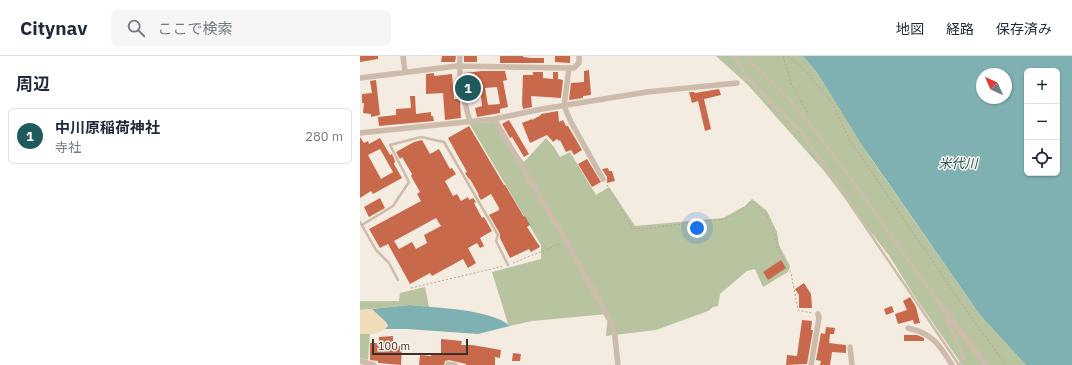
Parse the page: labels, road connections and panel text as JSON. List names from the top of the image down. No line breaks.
{"water":["米代川"],"scale_bar":"100 m","north":"top left","page":{"header":"Citynav","search":"ここで検索","nav":["地図","経路","保存済み"],"heading":"周辺","map_buttons":["+","−"],"pins":"1","list":[{"mark":"1","name":"中川原稲荷神社","note":"寺社","value":"280 m"}],"scale":"100 m"}}
